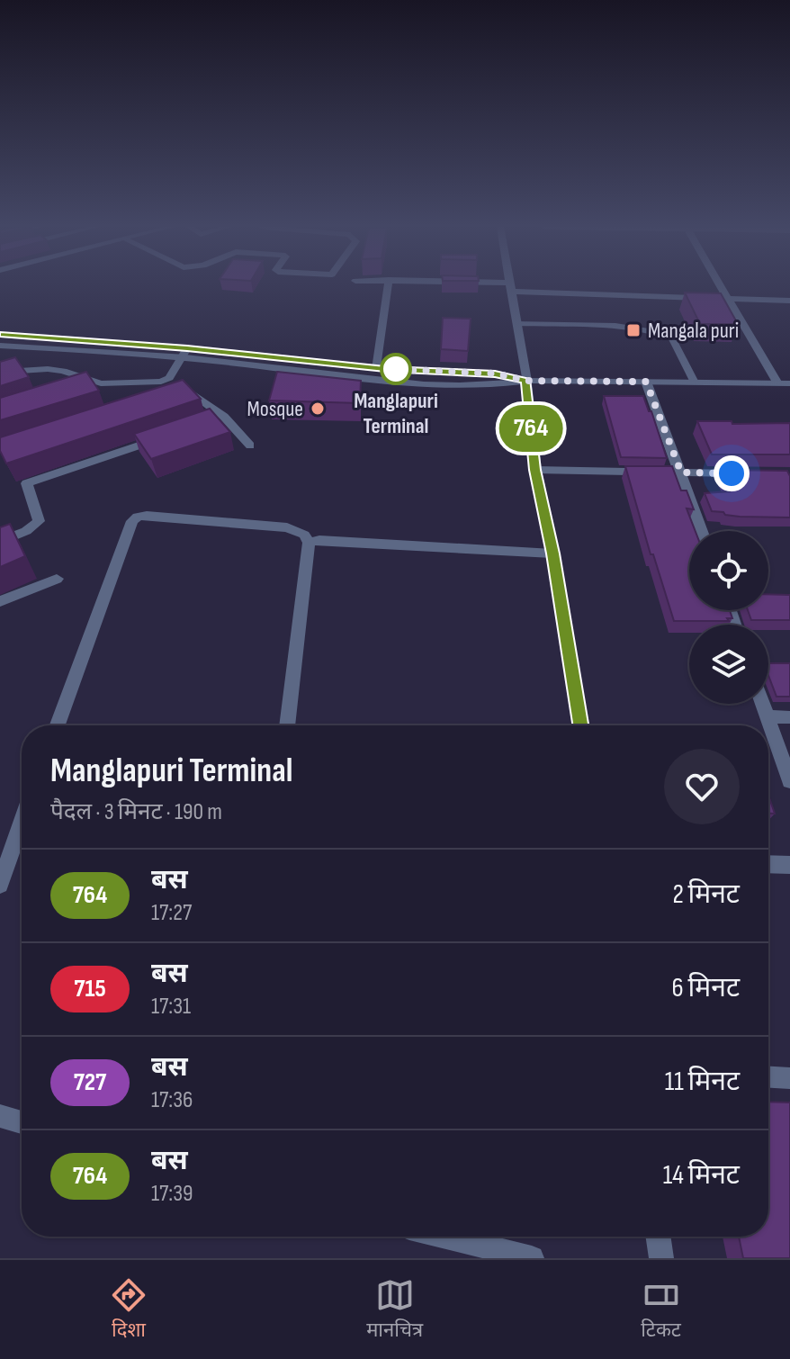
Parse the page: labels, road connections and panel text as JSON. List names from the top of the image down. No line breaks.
{"places":{"transit":["Mangala puri"],"other":["Manglapuri Terminal","Mosque"]},"lines":["bus line 764"],"page":{"on_map":"764","heading":["Manglapuri Terminal","पैदल · 3 मिनट · 190 m"],"list":[{"mark":"764","name":"बस","note":"17:27","value":"2 मिनट"},{"mark":"715","name":"बस","note":"17:31","value":"6 मिनट"},{"mark":"727","name":"बस","note":"17:36","value":"11 मिनट"},{"mark":"764","name":"बस","note":"17:39","value":"14 मिनट"}],"tabs":["दिशा","मानचित्र","टिकट"]}}
